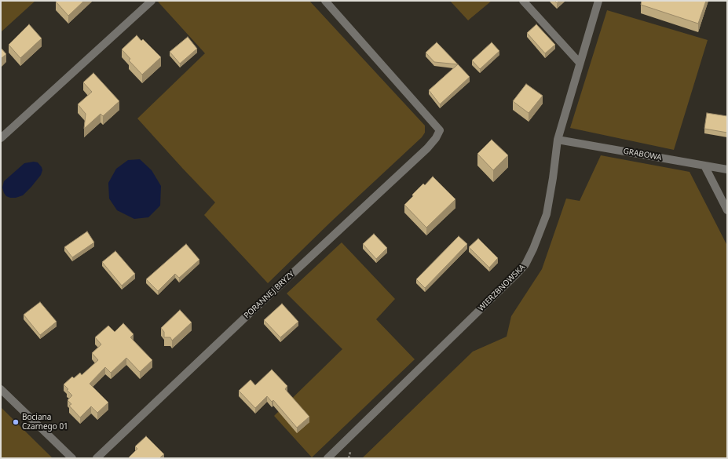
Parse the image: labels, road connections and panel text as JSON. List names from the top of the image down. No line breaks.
{"streets":{"street":["GRABOWA","WIERZBNOWSKA","PORANNEJ BRYZY"]},"crossings":[["GRABOWA","WIERZBNOWSKA"]],"places":["Bociana Czarnego 01"]}
